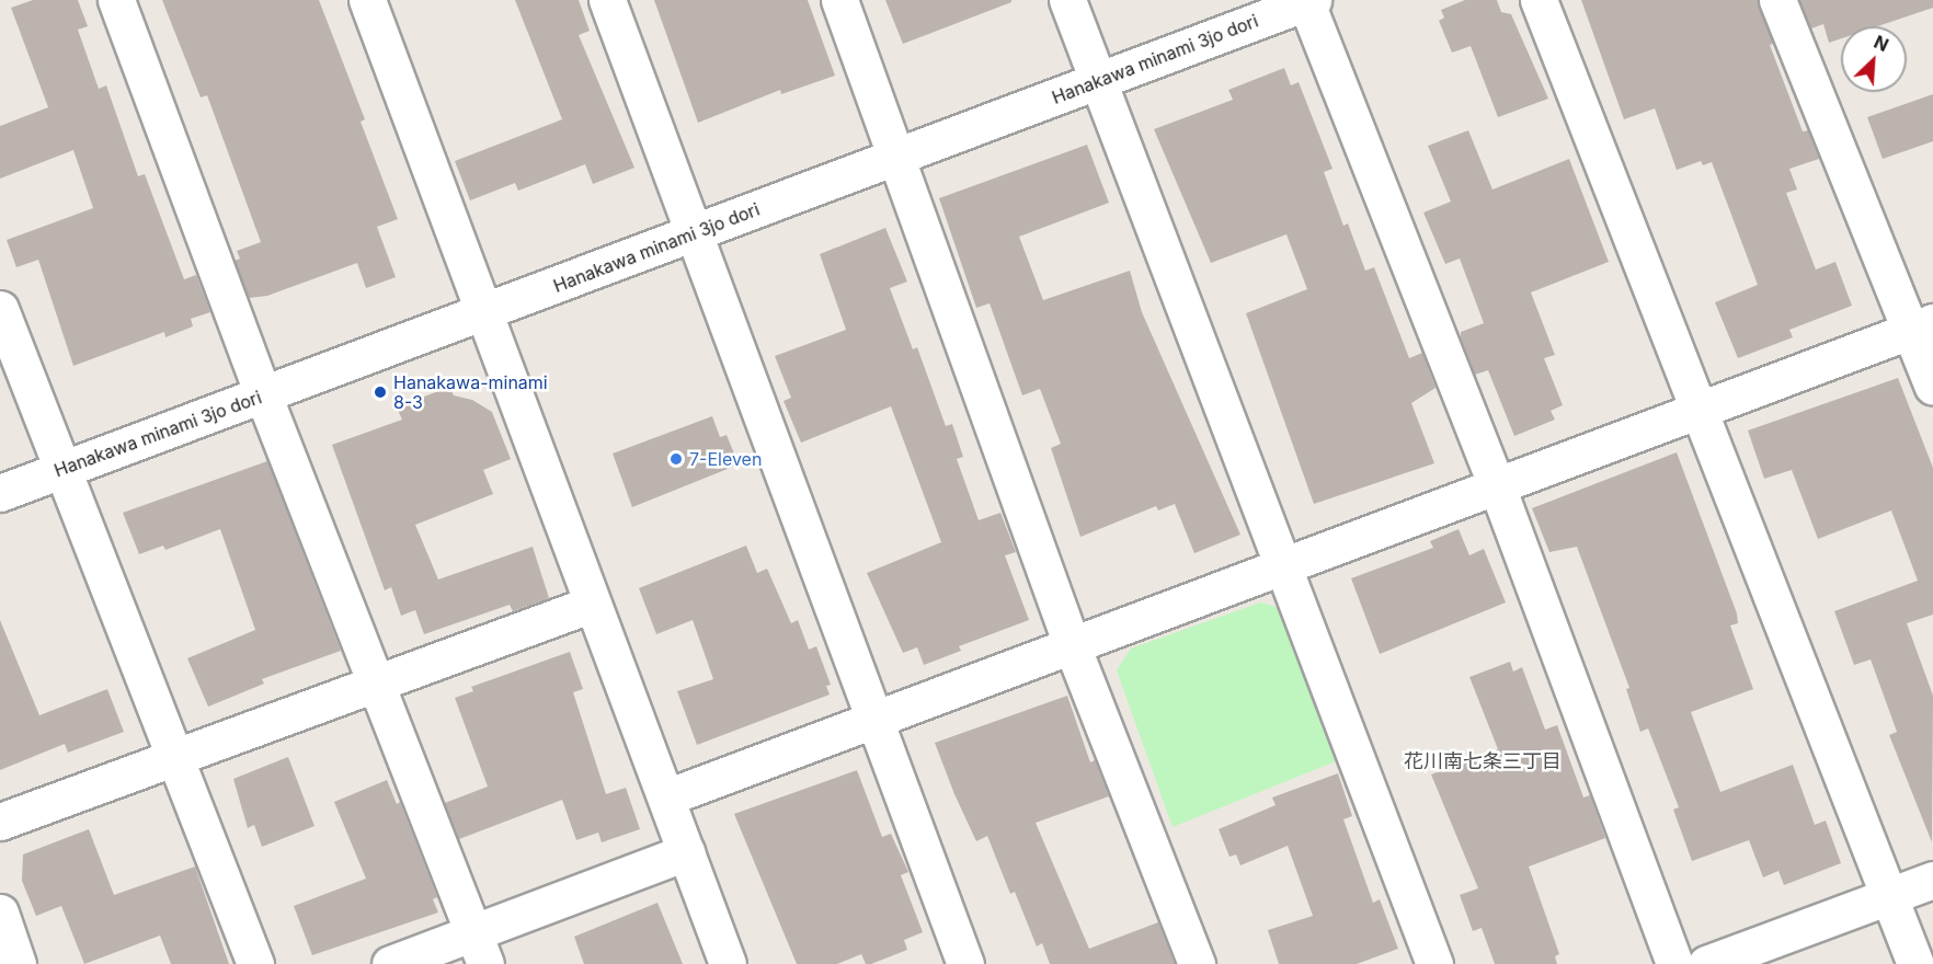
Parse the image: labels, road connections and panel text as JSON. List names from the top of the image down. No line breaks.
{"streets":{"street":["Hanakawa minami 3jo dori"]},"districts":["花川南七条三丁目"],"places":["Hanakawa-minami 8-3","7-Eleven"],"north":"top right"}
